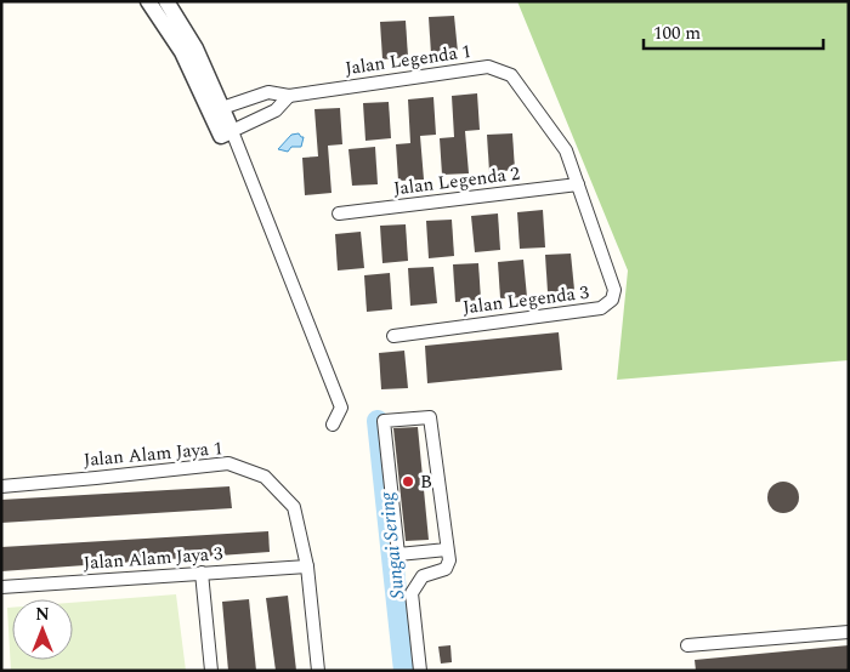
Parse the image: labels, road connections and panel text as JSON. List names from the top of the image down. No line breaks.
{"streets":{"street":["Jalan Legenda 1","Jalan Legenda 2","Jalan Legenda 3","Jalan Alam Jaya 1","Jalan Alam Jaya 3"]},"crossings":[["Jalan Legenda 1","Jalan Legenda 2"],["Jalan Legenda 1","Jalan Legenda 3"],["Jalan Legenda 2","Jalan Legenda 3"],["Jalan Alam Jaya 1","Jalan Alam Jaya 3"]],"water":["Sungai Sering"],"places":["B"],"scale_bar":"100 m","north":"top"}
